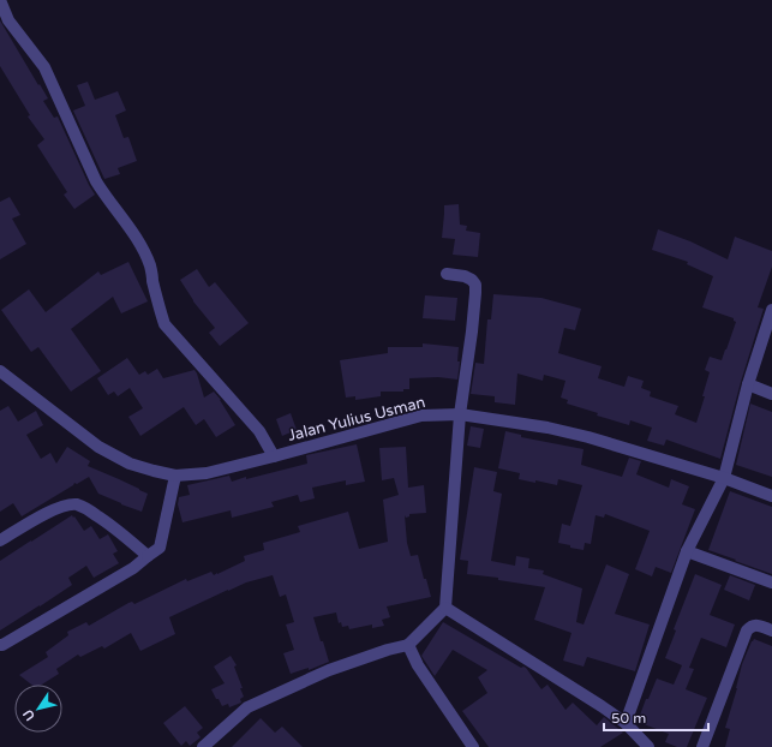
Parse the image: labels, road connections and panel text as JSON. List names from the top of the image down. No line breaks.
{"streets":{"street":["Jalan Yulius Usman"]},"scale_bar":"50 m","north":"bottom left"}
